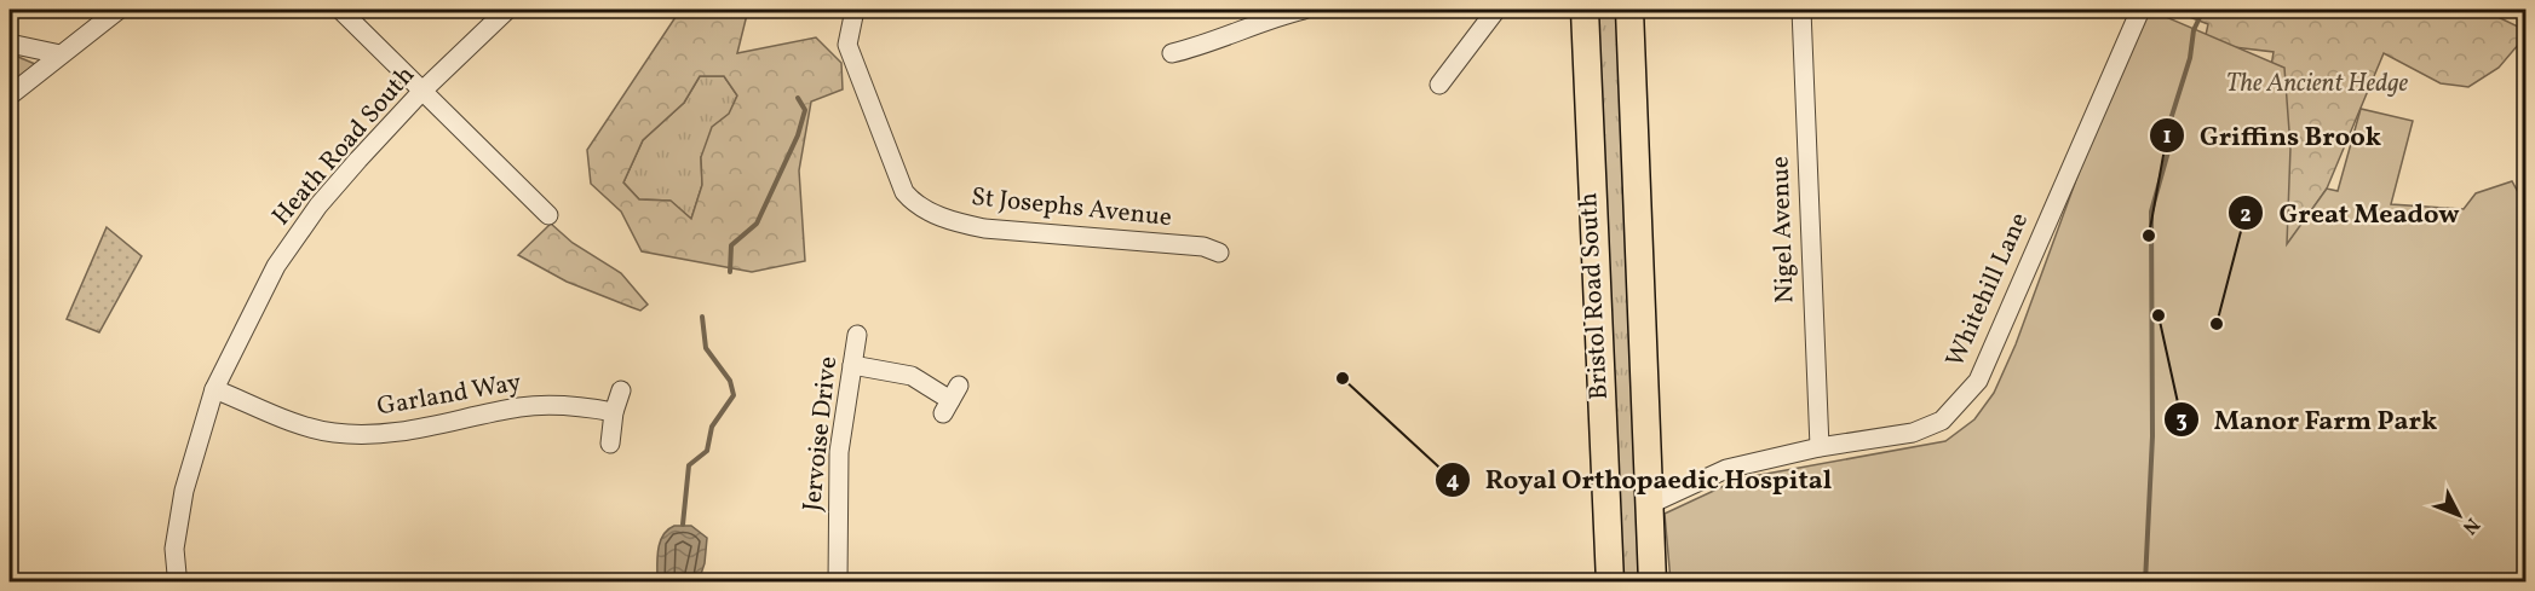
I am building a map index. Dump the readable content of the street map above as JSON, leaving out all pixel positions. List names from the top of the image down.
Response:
{
  "streets": {
    "highway": ["Bristol Road South"],
    "street": [
      "Heath Road South",
      "St Josephs Avenue",
      "Nigel Avenue",
      "Whitehill Lane",
      "Garland Way",
      "Jervoise Drive"
    ]
  },
  "crossings": [
    ["Heath Road South", "Garland Way"],
    ["Nigel Avenue", "Whitehill Lane"],
    ["Whitehill Lane", "Bristol Road South"]
  ],
  "parks": ["The Ancient Hedge"],
  "places": [
    "Griffins Brook",
    "Manor Farm Park",
    "Great Meadow",
    "Royal Orthopaedic Hospital"
  ],
  "north": "bottom right"
}
